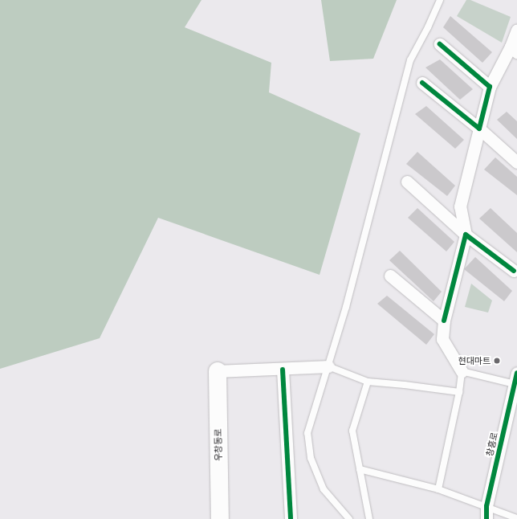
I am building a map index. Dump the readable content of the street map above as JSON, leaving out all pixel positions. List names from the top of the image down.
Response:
{
  "streets": {
    "main road": ["우창동로"],
    "street": ["창흥로"]
  },
  "places": ["현대마트"]
}
